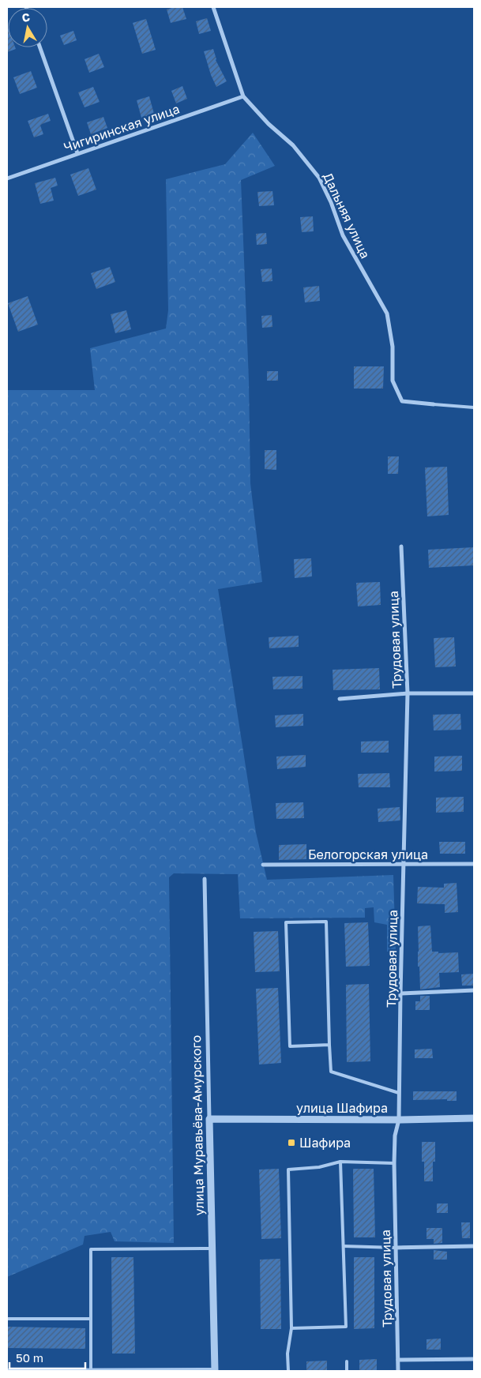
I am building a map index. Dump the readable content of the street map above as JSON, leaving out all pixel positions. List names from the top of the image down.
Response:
{
  "streets": {
    "street": [
      "Чигиринская улица",
      "Дальняя улица",
      "Трудовая улица",
      "Белогорская улица",
      "улица Шафира",
      "улица Муравьёва-Амурского"
    ]
  },
  "crossings": [
    ["Чигиринская улица", "Дальняя улица"],
    ["Трудовая улица", "Белогорская улица"],
    ["Трудовая улица", "улица Шафира"],
    ["улица Шафира", "улица Муравьёва-Амурского"]
  ],
  "places": {
    "transit": ["Шафира"]
  },
  "scale_bar": "50 m",
  "north": "top"
}
